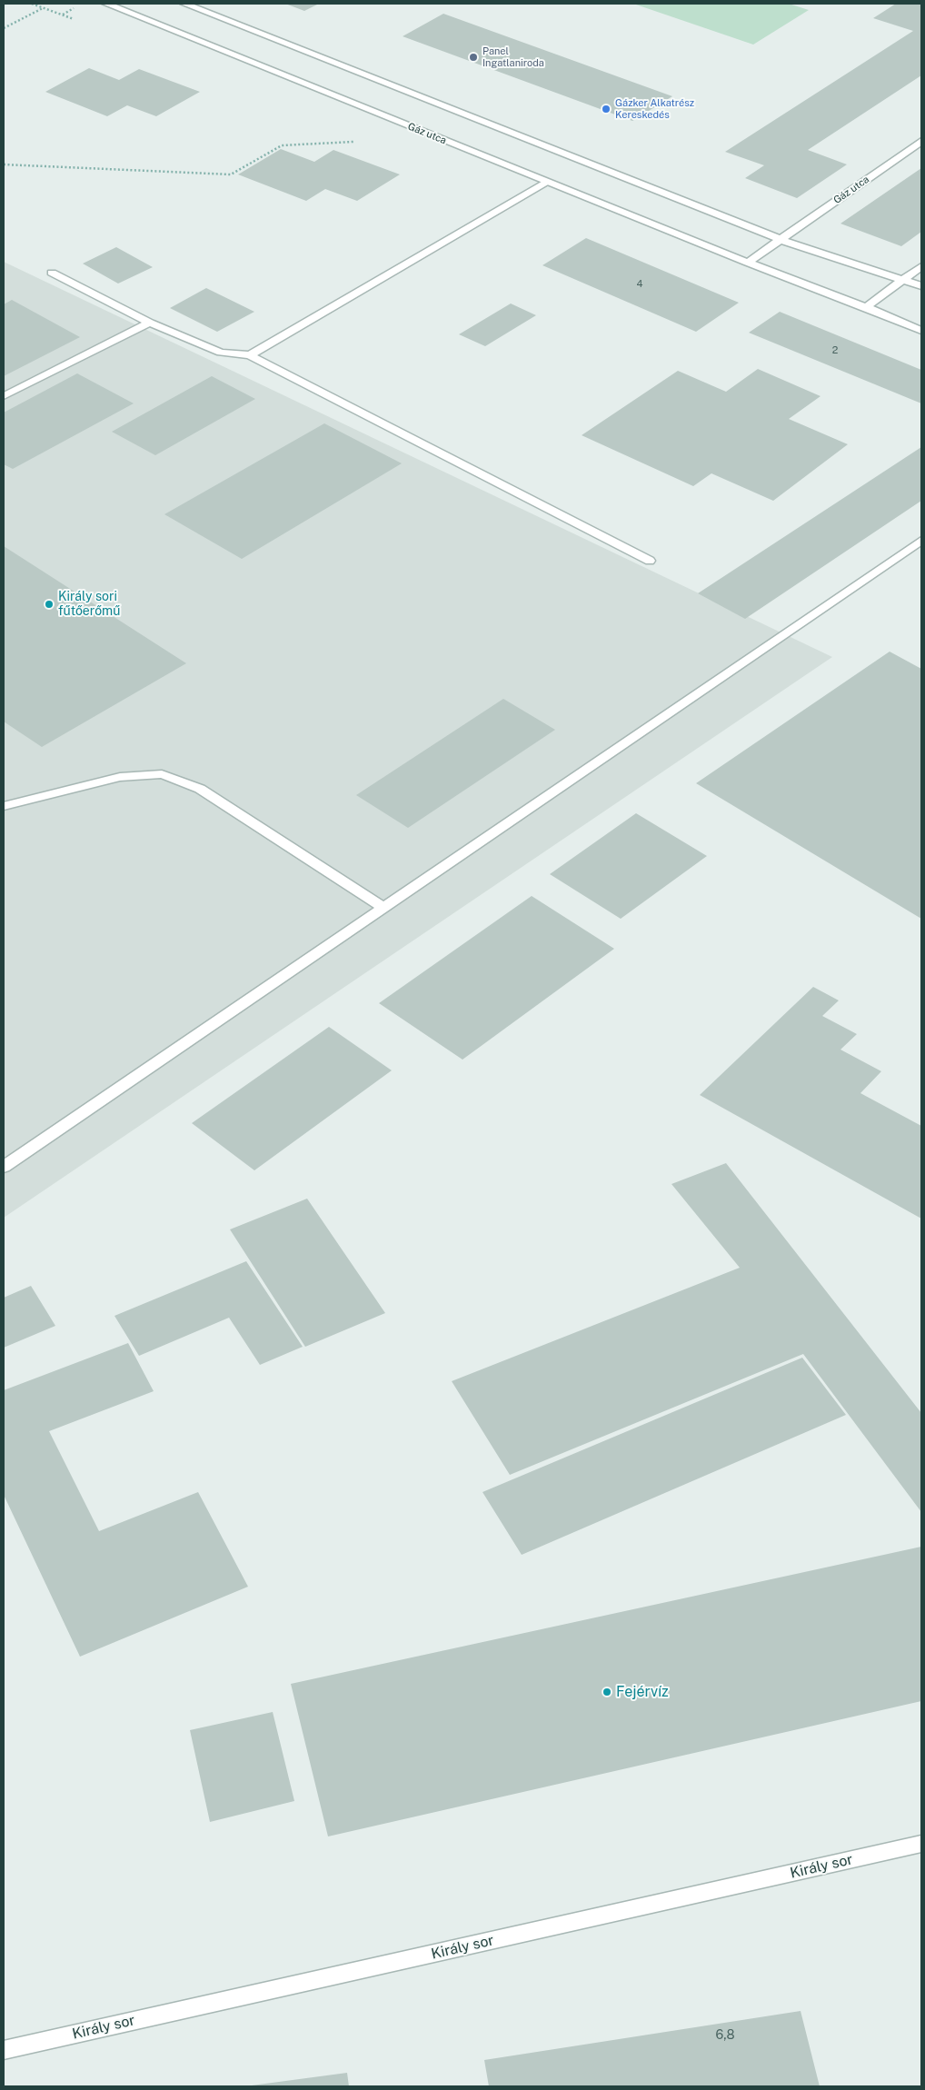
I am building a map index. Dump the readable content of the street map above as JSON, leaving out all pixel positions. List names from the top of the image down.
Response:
{
  "streets": {
    "street": ["Gáz utca", "Király sor"]
  },
  "places": [
    "Panel Ingatlaniroda",
    "Gázker Alkatrész Kereskedés",
    "Király sori fűtőerőmű",
    "Fejérvíz"
  ],
  "house_numbers": ["4", "2", "6,8"]
}
